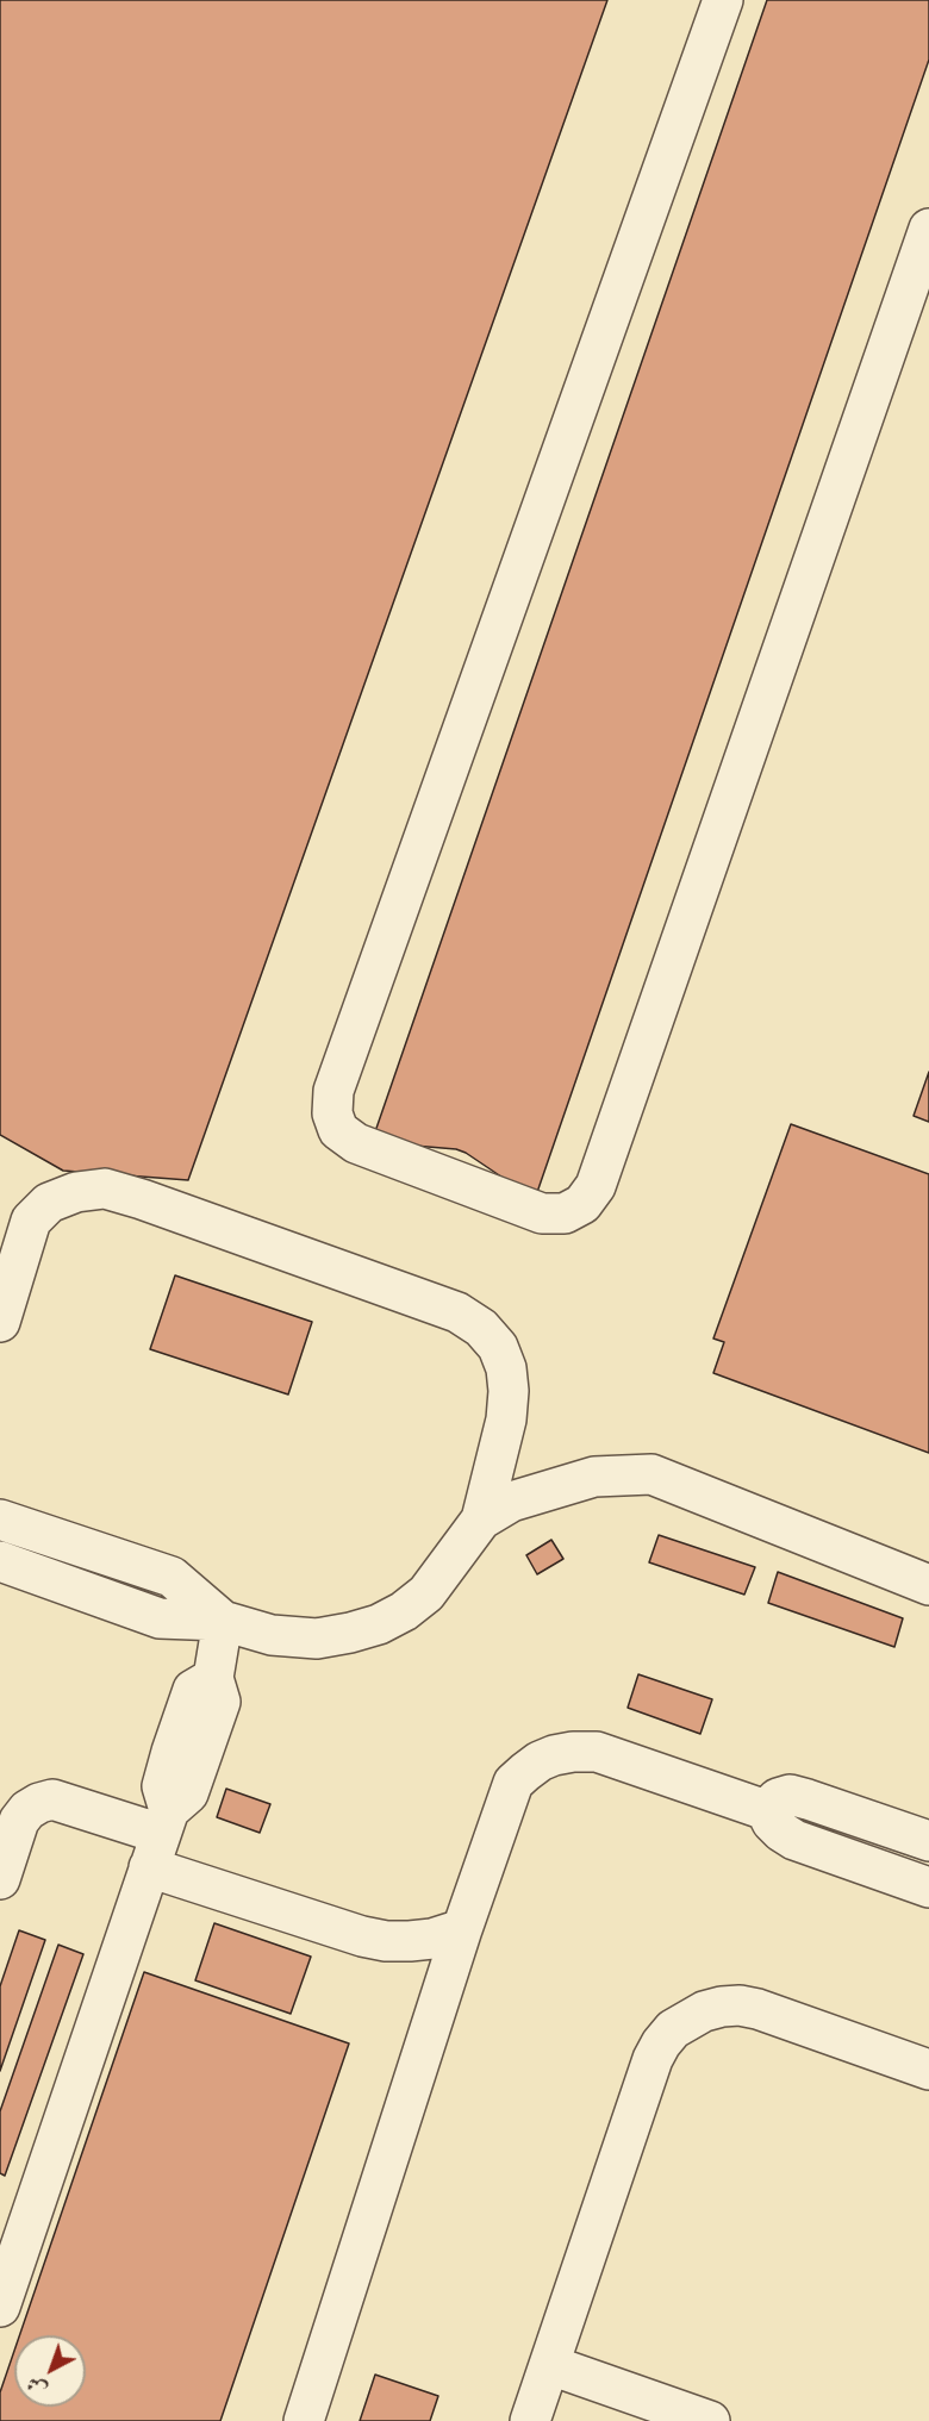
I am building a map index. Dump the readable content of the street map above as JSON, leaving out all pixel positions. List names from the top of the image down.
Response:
{
  "north": "bottom left"
}
